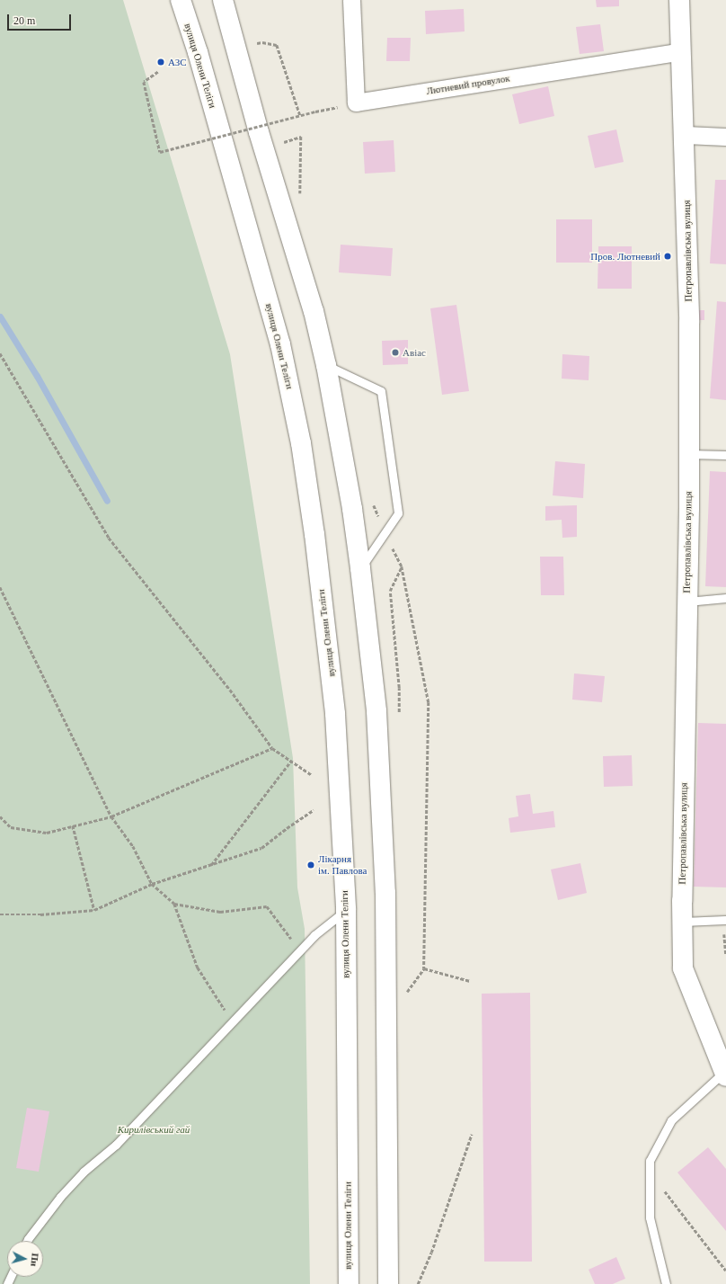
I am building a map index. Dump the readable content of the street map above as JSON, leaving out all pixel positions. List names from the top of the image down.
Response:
{
  "streets": {
    "main road": ["вулиця Олени Теліги", "Петропавлівська вулиця"],
    "street": ["Лютневий провулок"]
  },
  "crossings": [
    ["Лютневий провулок", "Петропавлівська вулиця"]
  ],
  "parks": ["Кирилівський гай"],
  "places": [
    "АЗС",
    "Пров. Лютневий",
    "Авіас",
    "Лікарня ім. Павлова"
  ],
  "scale_bar": "20 m",
  "north": "right"
}
